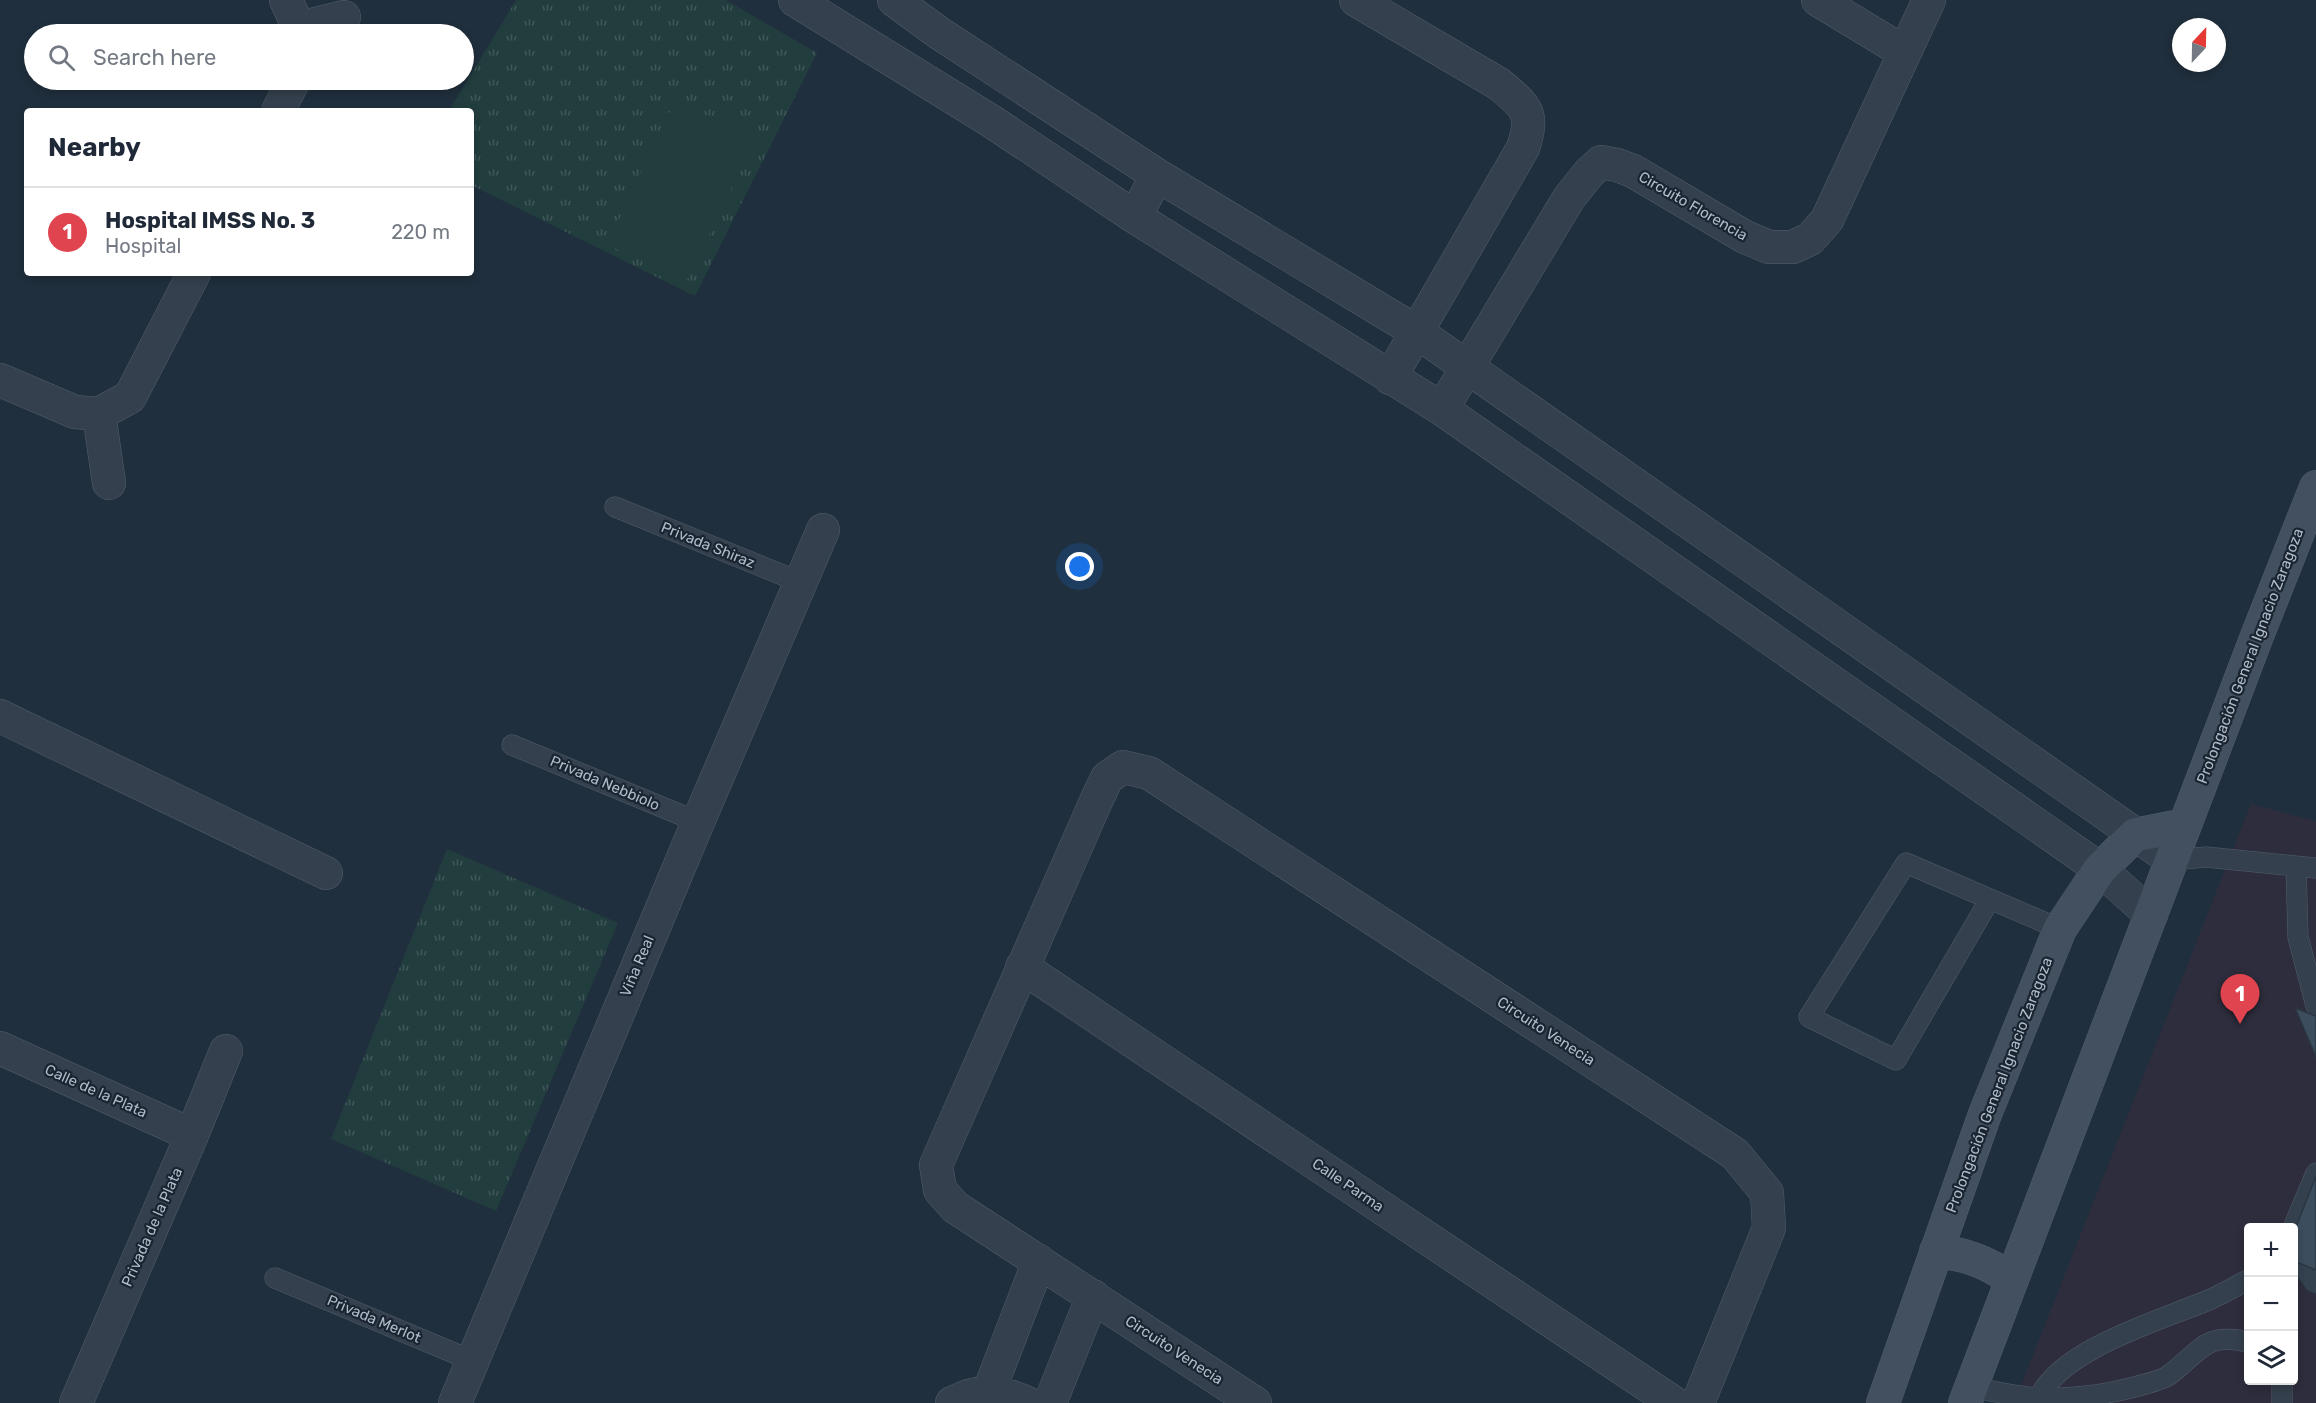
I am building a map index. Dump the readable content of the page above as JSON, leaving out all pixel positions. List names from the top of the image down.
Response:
{
  "streets": {
    "street": [
      "Circuito Florencia",
      "Prolongación General Ignacio Zaragoza",
      "Viña Real",
      "Circuito Venecia",
      "Calle de la Plata",
      "Calle Parma",
      "Privada de la Plata"
    ],
    "lane": ["Privada Shiraz", "Privada Nebbiolo", "Privada Merlot"]
  },
  "crossings": [
    ["Privada Shiraz", "Viña Real"],
    ["Privada Nebbiolo", "Viña Real"],
    ["Viña Real", "Privada Merlot"],
    ["Circuito Venecia", "Calle Parma"],
    ["Calle de la Plata", "Privada de la Plata"]
  ],
  "north": "top",
  "page": {
    "search": "Search here",
    "heading": "Nearby",
    "list": [
      {
        "mark": "1",
        "name": "Hospital IMSS No. 3",
        "note": "Hospital",
        "value": "220 m"
      }
    ],
    "pins": "1",
    "map_buttons": ["+", "−"]
  }
}
